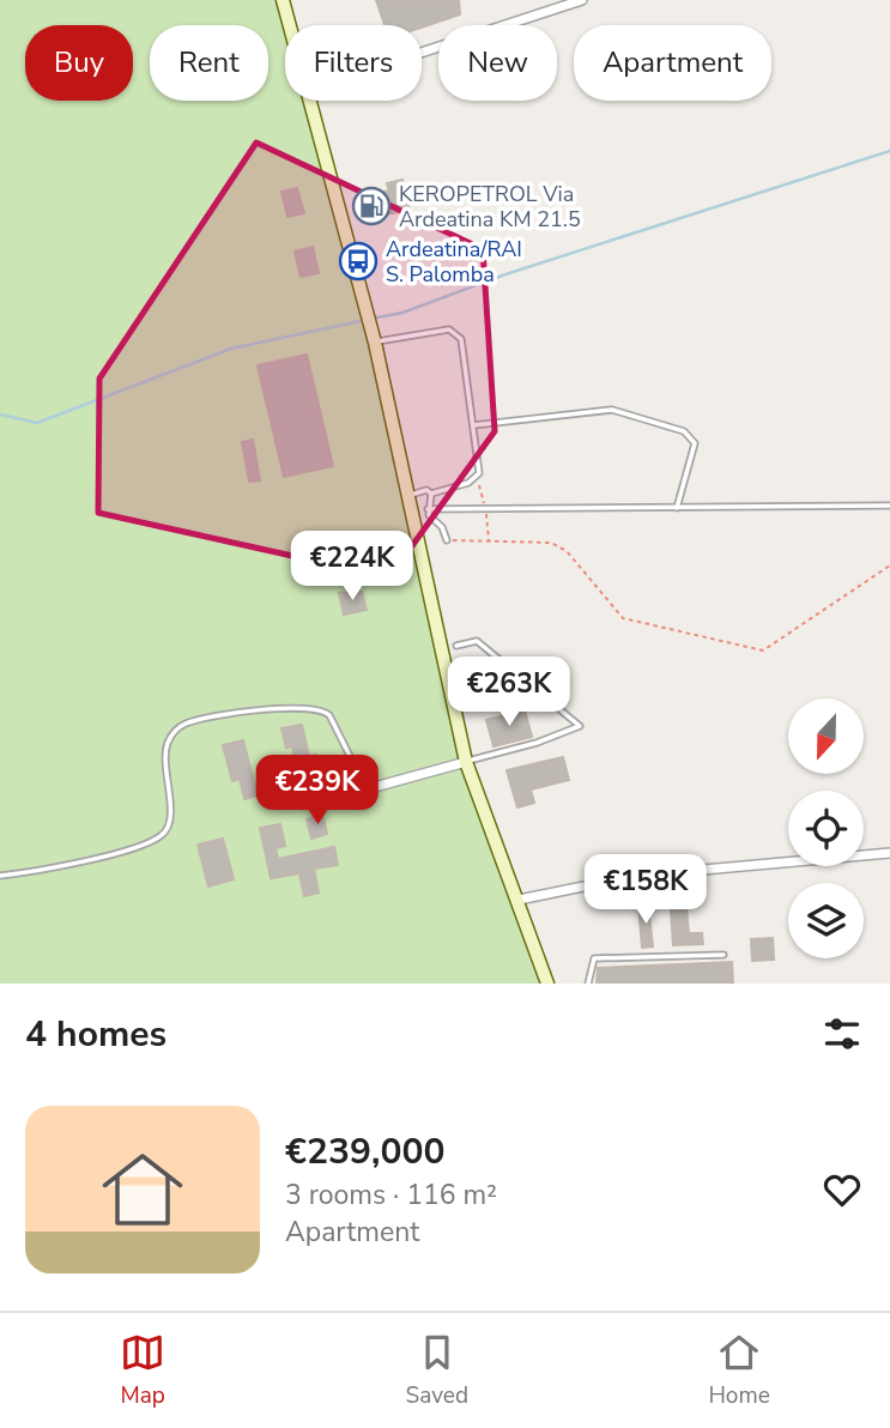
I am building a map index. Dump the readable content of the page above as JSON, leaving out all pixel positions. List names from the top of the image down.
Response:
{
  "places": {
    "fuel station": ["KEROPETROL Via Ardeatina KM 21.5"],
    "bus stop": ["Ardeatina/RAI S. Palomba"]
  },
  "north": "bottom",
  "page": {
    "chip": [
      "Buy",
      "Rent",
      "Filters",
      "New",
      "Apartment"
    ],
    "price": [
      "€224K",
      "€263K",
      "€239K",
      "€158K"
    ],
    "heading": "4 homes",
    "list": [
      {
        "name": "€239,000",
        "note": "3 rooms · 116 m² · Apartment"
      }
    ],
    "tabs": ["Map", "Saved", "Home"]
  }
}
